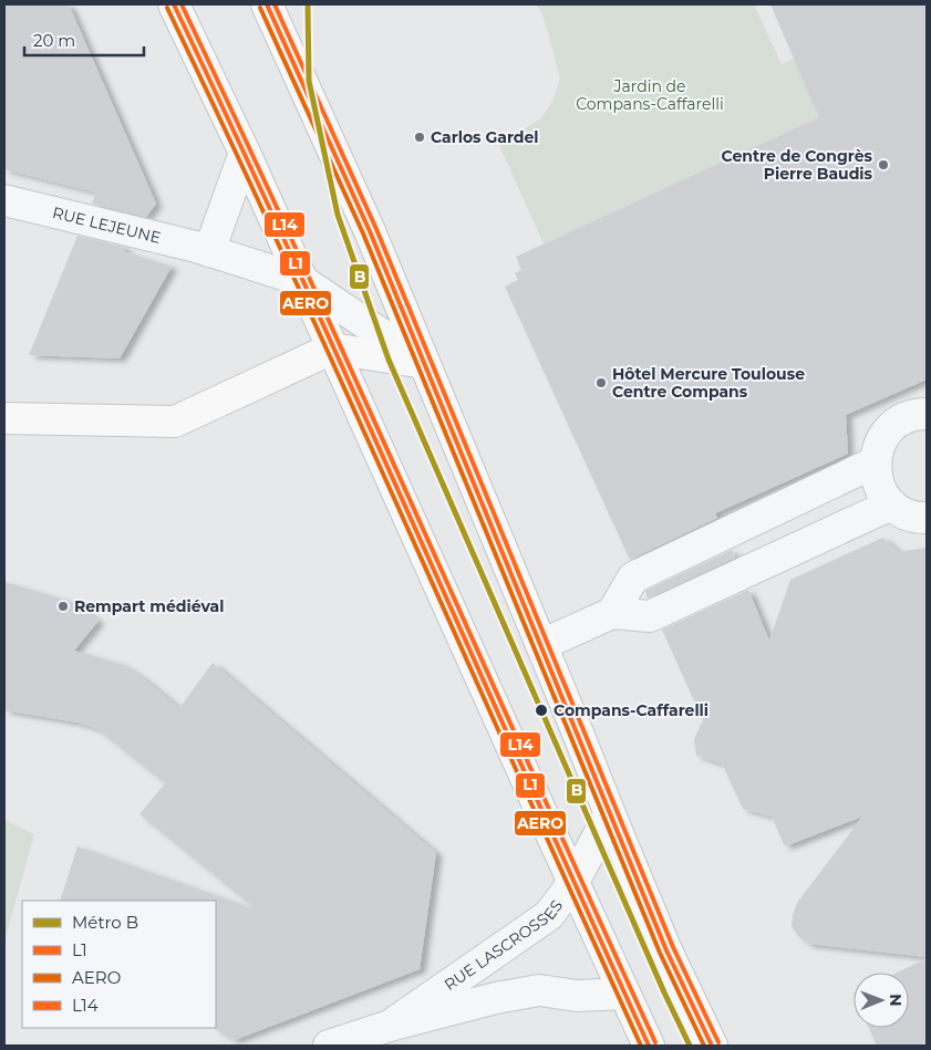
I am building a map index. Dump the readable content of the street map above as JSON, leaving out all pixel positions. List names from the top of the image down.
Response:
{
  "streets": {
    "street": ["RUE LEJEUNE", "RUE LASCROSSES"]
  },
  "parks": ["Jardin de Compans-Caffarelli"],
  "places": [
    "Carlos Gardel",
    "Centre de Congrès Pierre Baudis",
    "Hôtel Mercure Toulouse Centre Compans",
    "Rempart médiéval",
    "Compans-Caffarelli"
  ],
  "lines": [
    "metro line B",
    "transit line L1",
    "transit line L14",
    "transit line AERO"
  ],
  "legend": [
    "Métro B",
    "L1",
    "AERO",
    "L14"
  ],
  "scale_bar": "20 m",
  "north": "right"
}
